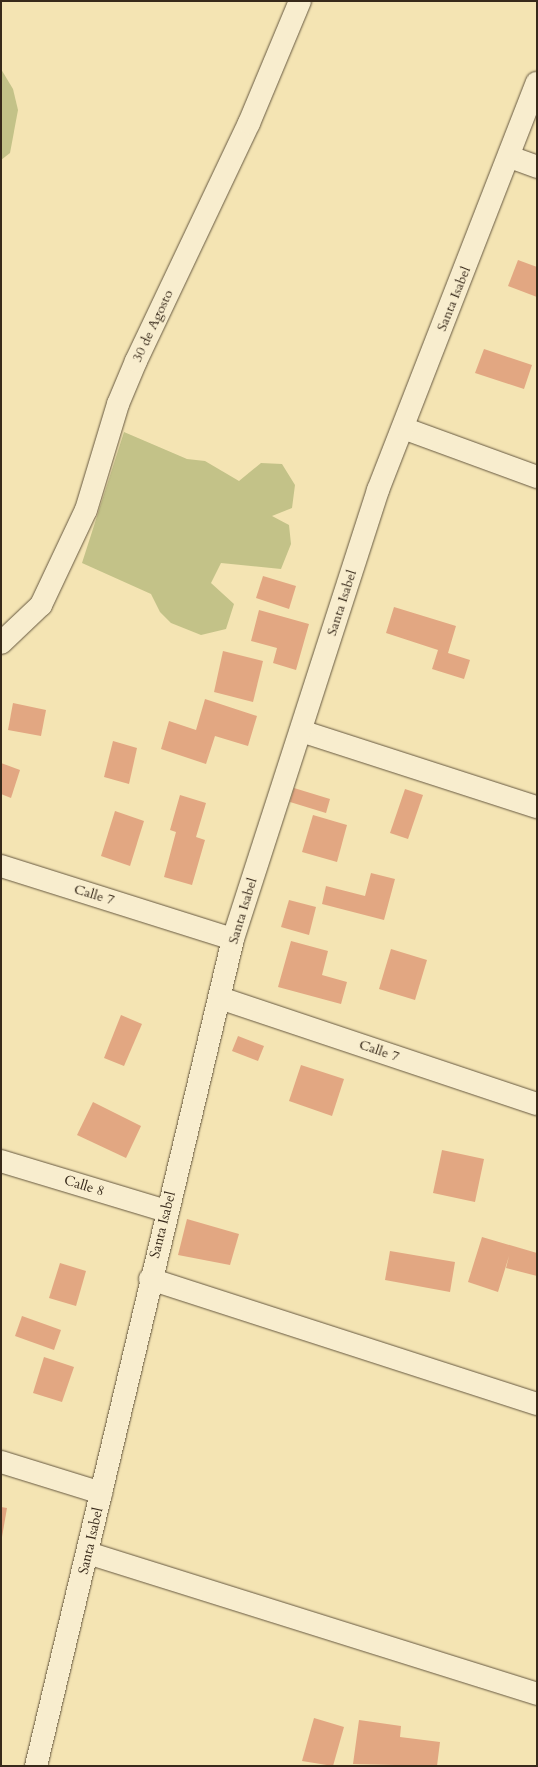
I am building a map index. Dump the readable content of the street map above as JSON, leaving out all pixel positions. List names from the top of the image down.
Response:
{
  "streets": {
    "street": [
      "Santa Isabel",
      "30 de Agosto",
      "Calle 7",
      "Calle 8"
    ]
  },
  "crossings": [
    ["Santa Isabel", "Calle 7"],
    ["Santa Isabel", "Calle 8"]
  ]
}
